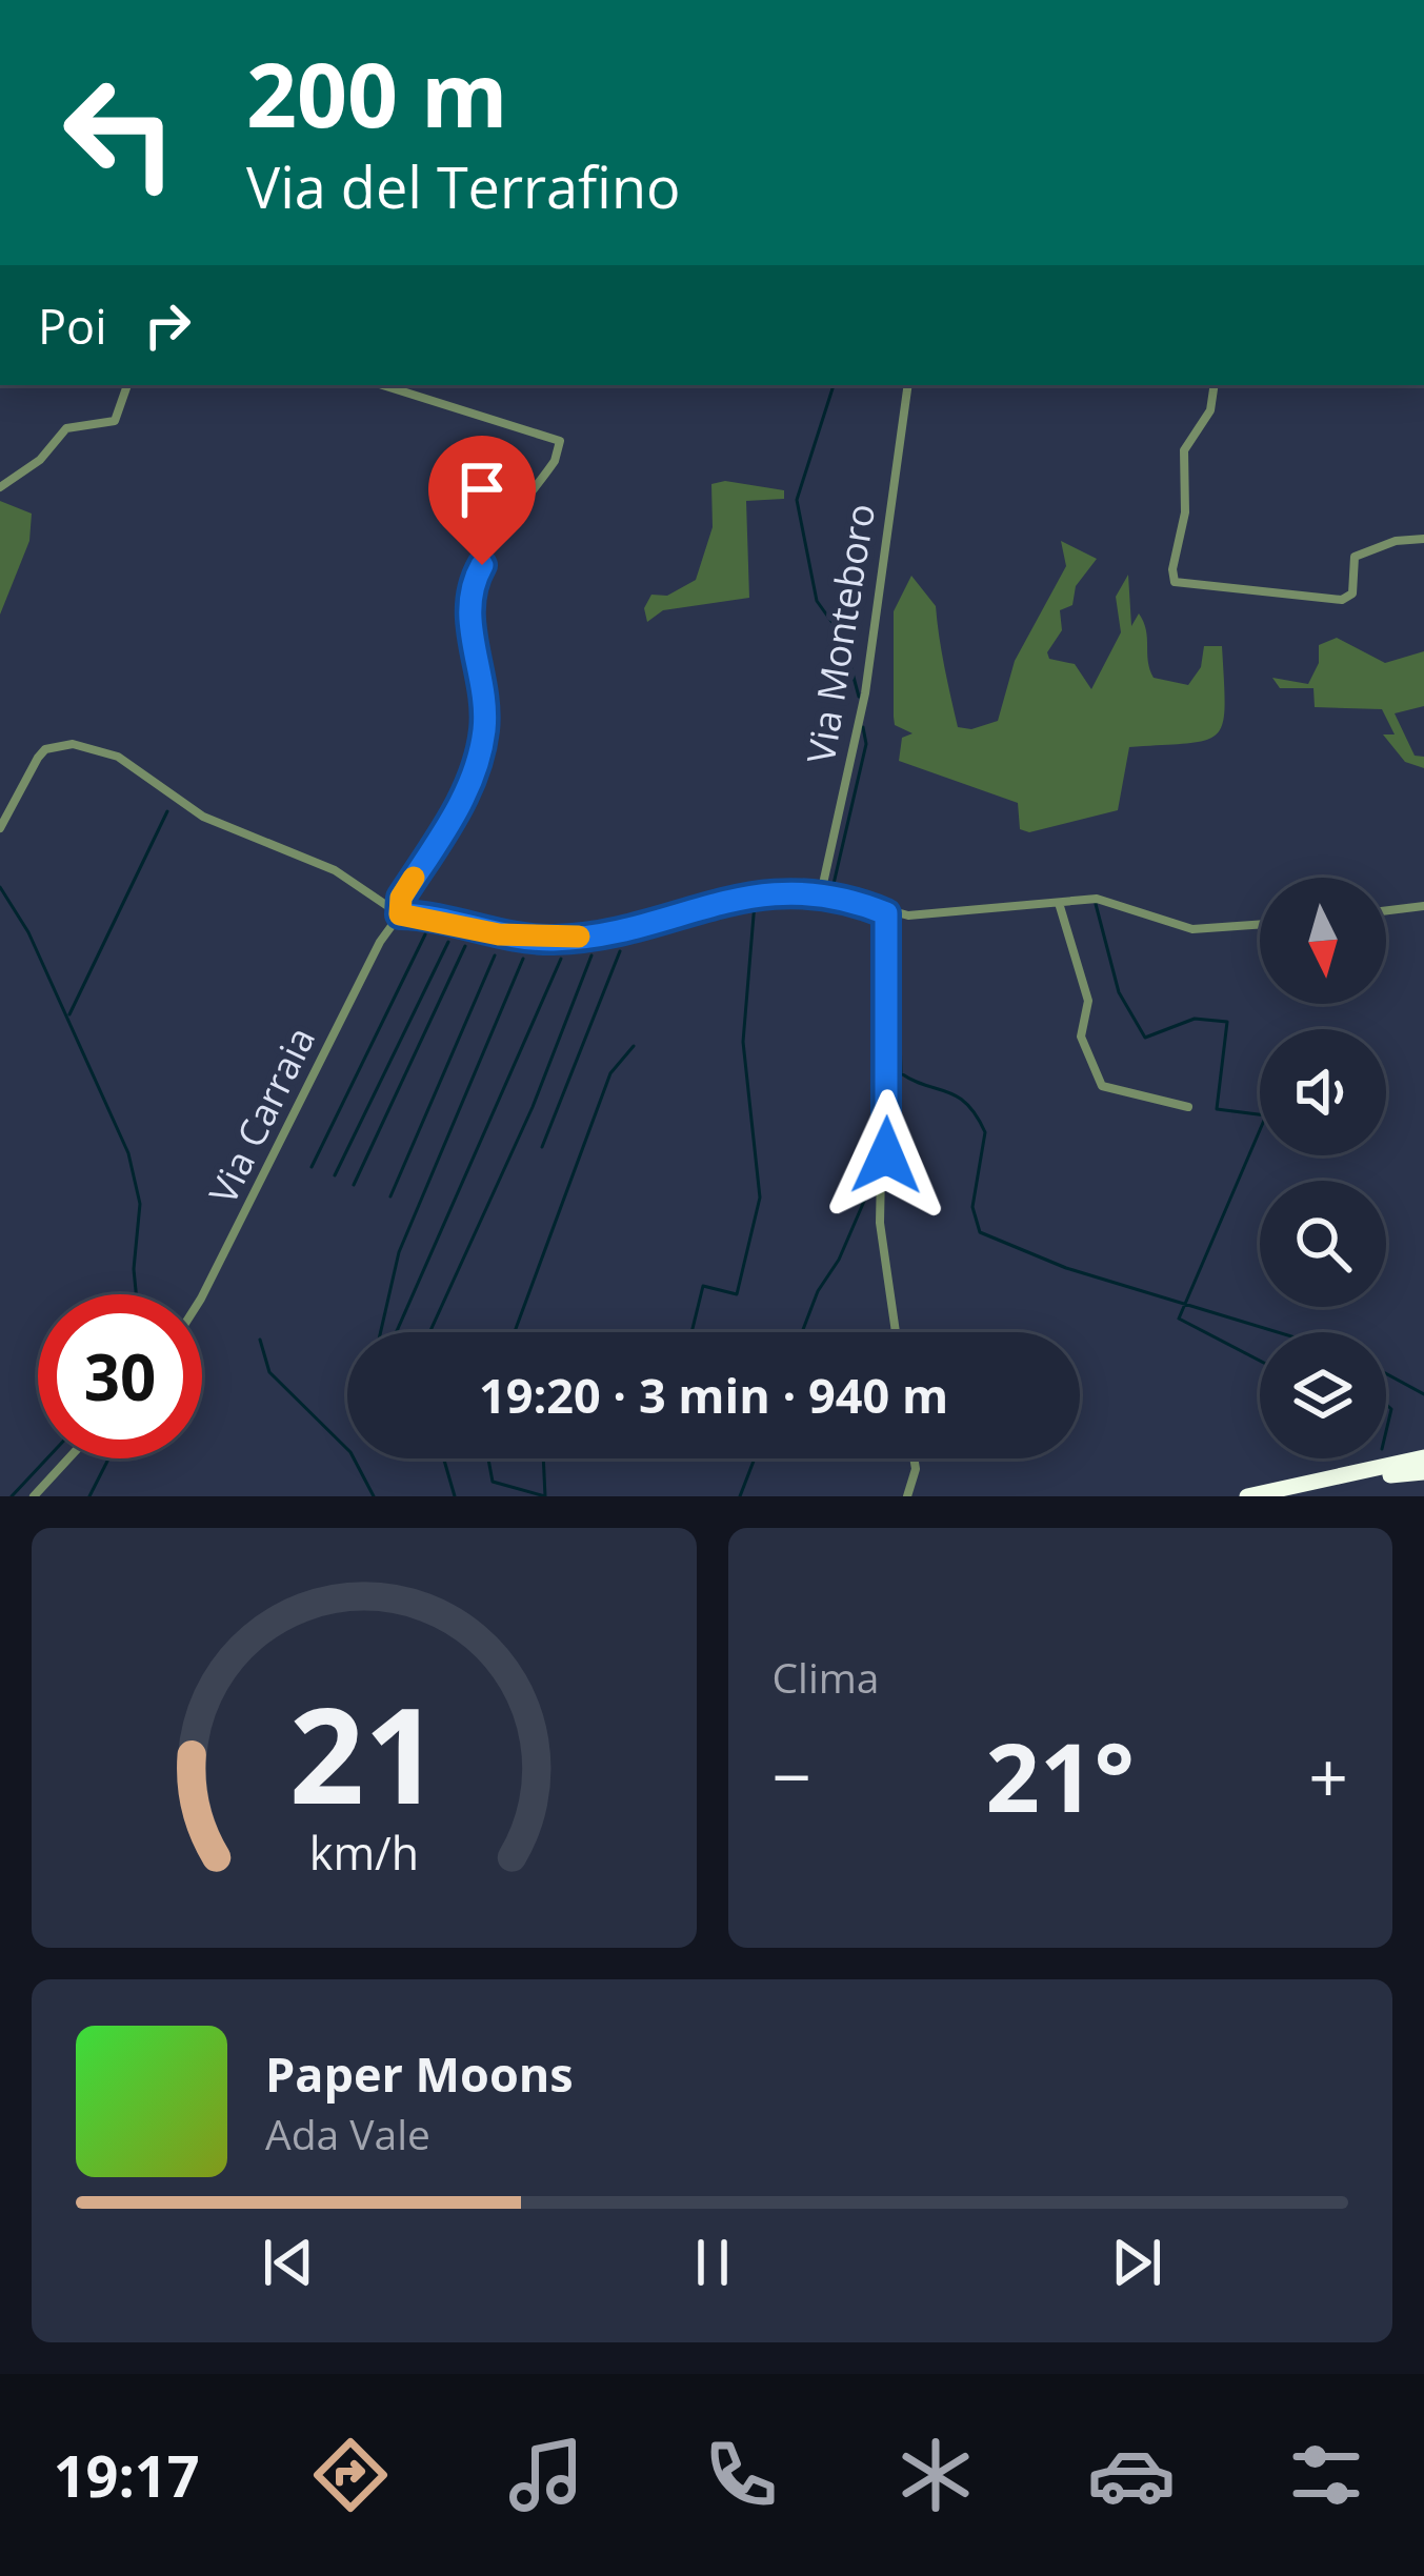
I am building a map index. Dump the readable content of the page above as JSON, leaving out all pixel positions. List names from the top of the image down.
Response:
{
  "streets": {
    "street": ["Via Monteboro", "Via Carraia"]
  },
  "north": "bottom",
  "page": {
    "turn": ["200 m", "Via del Terrafino"],
    "then": "Poi",
    "limit": "30",
    "trip": "19:20 · 3 min · 940 m",
    "tile": "Clima",
    "heat": ["−", "21°", "+"],
    "song": ["Paper Moons", "Ada Vale"],
    "tabs": "19:17",
    "gauge": ["21", "km/h"]
  }
}
